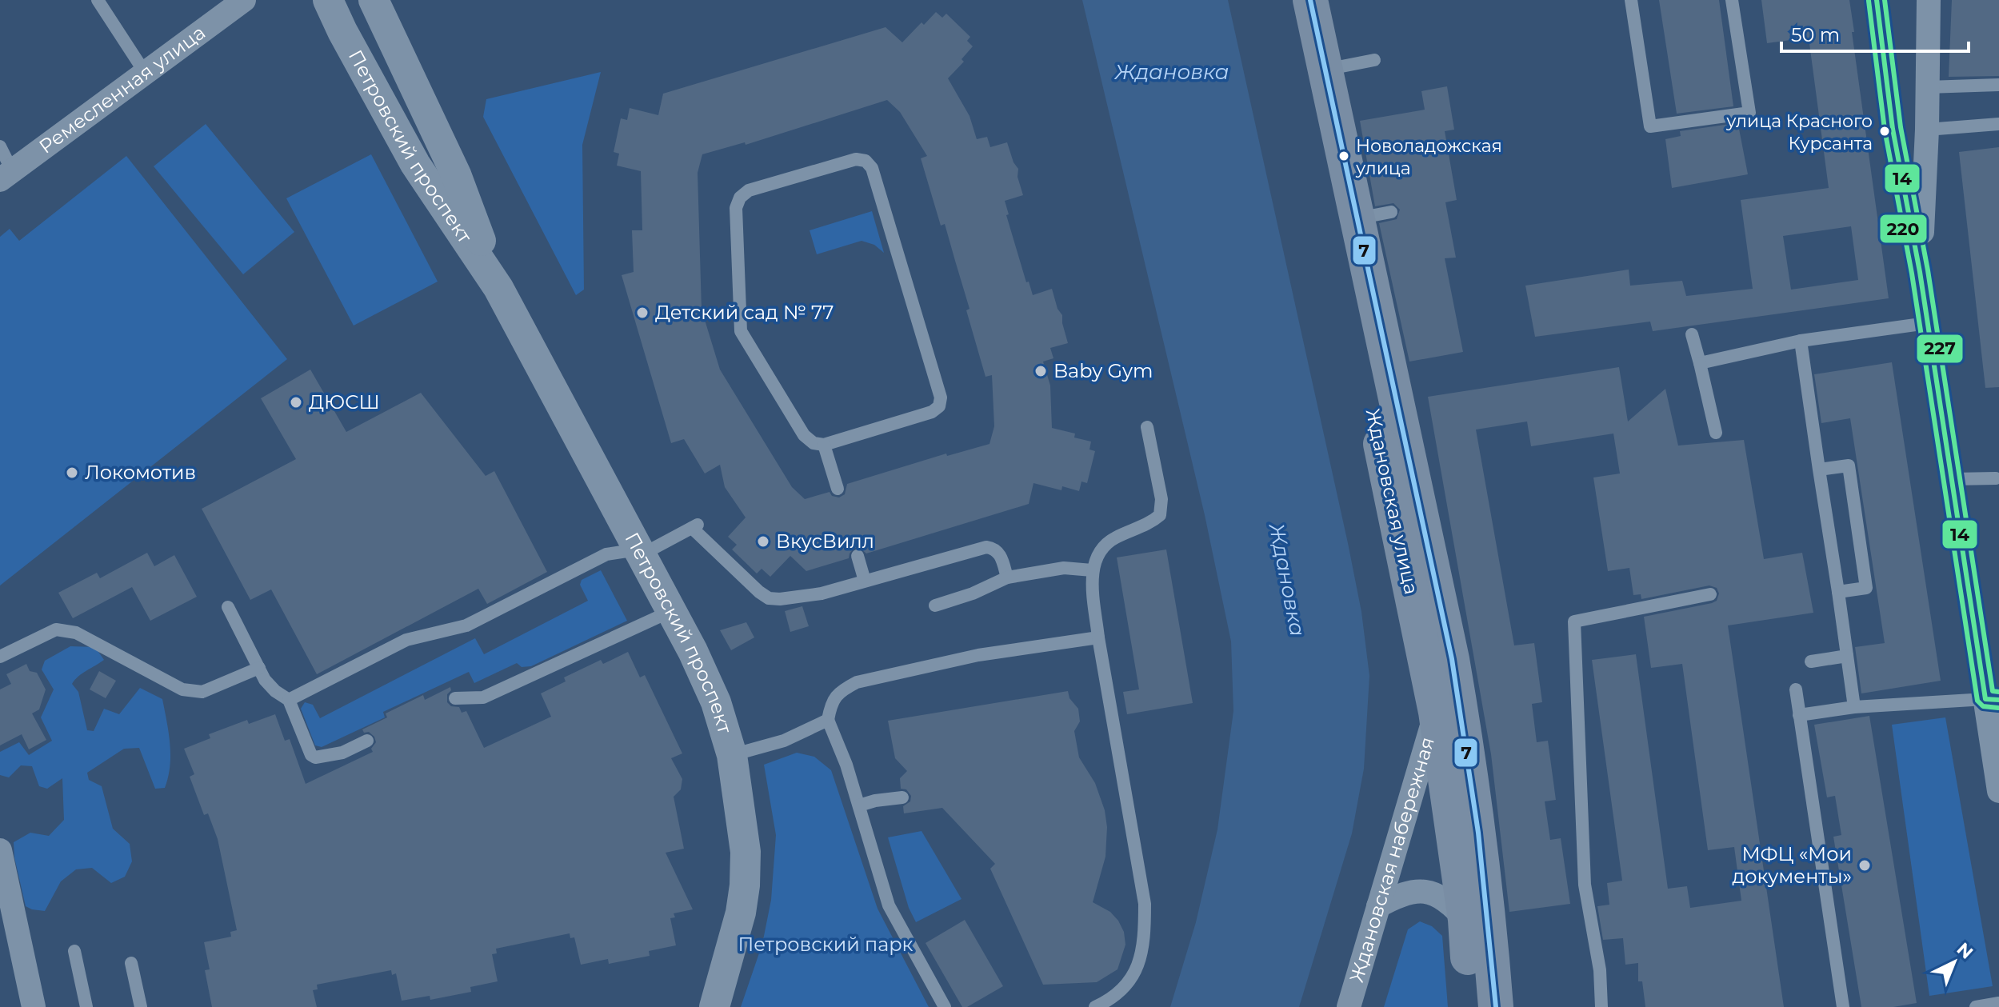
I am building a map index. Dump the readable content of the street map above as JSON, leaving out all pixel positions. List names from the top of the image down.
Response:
{
  "streets": {
    "main road": ["Ждановская улица"],
    "street": ["Ремесленная улица", "Петровский проспект", "Ждановская набережная"]
  },
  "crossings": [
    ["Ждановская улица", "Ждановская набережная"]
  ],
  "water": ["Ждановка"],
  "parks": ["Петровский парк"],
  "places": [
    "улица Красного Курсанта",
    "Новоладожская улица",
    "Детский сад № 77",
    "Baby Gym",
    "ДЮСШ",
    "Локомотив",
    "ВкусВилл",
    "МФЦ «Мои документы»"
  ],
  "lines": [
    "transit line 7",
    "transit line 14",
    "transit line 227",
    "transit line 220"
  ],
  "scale_bar": "50 m",
  "north": "top right"
}
